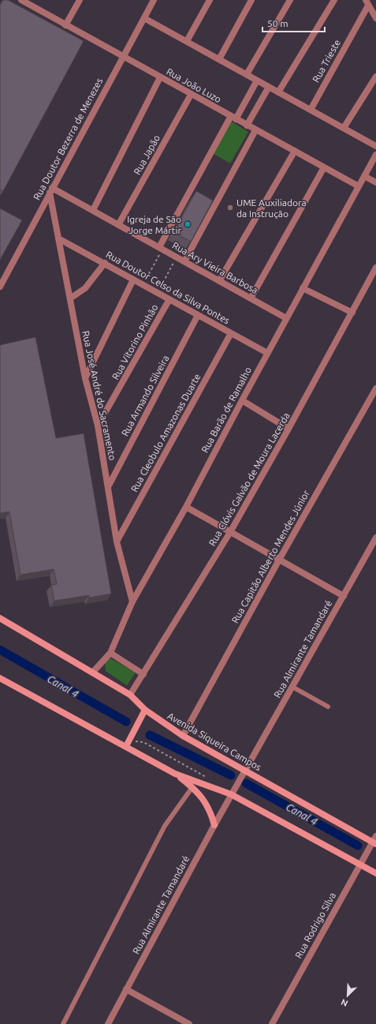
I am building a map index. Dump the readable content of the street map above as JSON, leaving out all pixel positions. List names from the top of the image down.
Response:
{
  "streets": {
    "main road": ["Avenida Siqueira Campos"],
    "street": [
      "Rua Trieste",
      "Rua João Luzo",
      "Rua Doutor Bezerra de Menezes",
      "Rua Japão",
      "Rua Ary Vieira Barbosa",
      "Rua Doutor Celso da Silva Pontes",
      "Rua Vitorino Pinhão",
      "Rua José André do Sacramento",
      "Rua Armando Silveira",
      "Rua Barão de Ramalho",
      "Rua Cleobulo Amazonas Duarte",
      "Rua Clóvis Galvão de Moura Lacerda",
      "Rua Capitão Alberto Mendes Júnior",
      "Rua Almirante Tamandaré",
      "Rua Rodrigo Silva"
    ]
  },
  "crossings": [
    ["Rua João Luzo", "Rua Doutor Bezerra de Menezes"],
    ["Rua João Luzo", "Rua Japão"],
    ["Rua João Luzo", "Rua Barão de Ramalho"],
    ["Rua Doutor Bezerra de Menezes", "Rua Ary Vieira Barbosa"],
    ["Rua Doutor Bezerra de Menezes", "Rua José André do Sacramento"],
    ["Rua Japão", "Rua Ary Vieira Barbosa"],
    ["Rua Ary Vieira Barbosa", "Rua José André do Sacramento"],
    ["Rua Ary Vieira Barbosa", "Rua Barão de Ramalho"],
    ["Rua Doutor Celso da Silva Pontes", "Rua Vitorino Pinhão"],
    ["Rua Doutor Celso da Silva Pontes", "Rua José André do Sacramento"],
    ["Rua Doutor Celso da Silva Pontes", "Rua Armando Silveira"],
    ["Rua Doutor Celso da Silva Pontes", "Rua Barão de Ramalho"],
    ["Rua Doutor Celso da Silva Pontes", "Rua Cleobulo Amazonas Duarte"],
    ["Rua Vitorino Pinhão", "Rua José André do Sacramento"],
    ["Rua José André do Sacramento", "Rua Armando Silveira"],
    ["Rua José André do Sacramento", "Rua Barão de Ramalho"],
    ["Rua José André do Sacramento", "Rua Cleobulo Amazonas Duarte"],
    ["Rua Barão de Ramalho", "Avenida Siqueira Campos"],
    ["Rua Clóvis Galvão de Moura Lacerda", "Avenida Siqueira Campos"],
    ["Rua Capitão Alberto Mendes Júnior", "Avenida Siqueira Campos"],
    ["Rua Almirante Tamandaré", "Avenida Siqueira Campos"],
    ["Avenida Siqueira Campos", "Rua Rodrigo Silva"]
  ],
  "water": ["Canal 4"],
  "places": ["UME Auxiliadora da Instrução", "Igreja de São Jorge Mártir"],
  "scale_bar": "50 m",
  "north": "bottom left"
}
